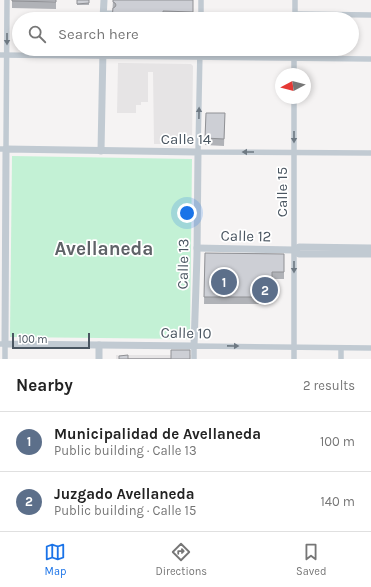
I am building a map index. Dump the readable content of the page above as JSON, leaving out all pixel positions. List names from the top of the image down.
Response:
{
  "streets": {
    "street": [
      "Calle 14",
      "Calle 15",
      "Calle 12",
      "Calle 13",
      "Calle 10"
    ]
  },
  "crossings": [
    ["Calle 14", "Calle 15"],
    ["Calle 14", "Calle 13"],
    ["Calle 15", "Calle 12"],
    ["Calle 15", "Calle 10"],
    ["Calle 12", "Calle 13"],
    ["Calle 13", "Calle 10"]
  ],
  "one_way": ["Calle 15"],
  "districts": ["Avellaneda"],
  "scale_bar": "100 m",
  "north": "left",
  "page": {
    "search": "Search here",
    "pins": ["1", "2"],
    "scale": "100 m",
    "heading": ["Nearby", "2 results"],
    "list": [
      {
        "mark": "1",
        "name": "Municipalidad de Avellaneda",
        "note": "Public building · Calle 13",
        "value": "100 m"
      },
      {
        "mark": "2",
        "name": "Juzgado Avellaneda",
        "note": "Public building · Calle 15",
        "value": "140 m"
      }
    ],
    "nav": ["Map", "Directions", "Saved"]
  }
}
